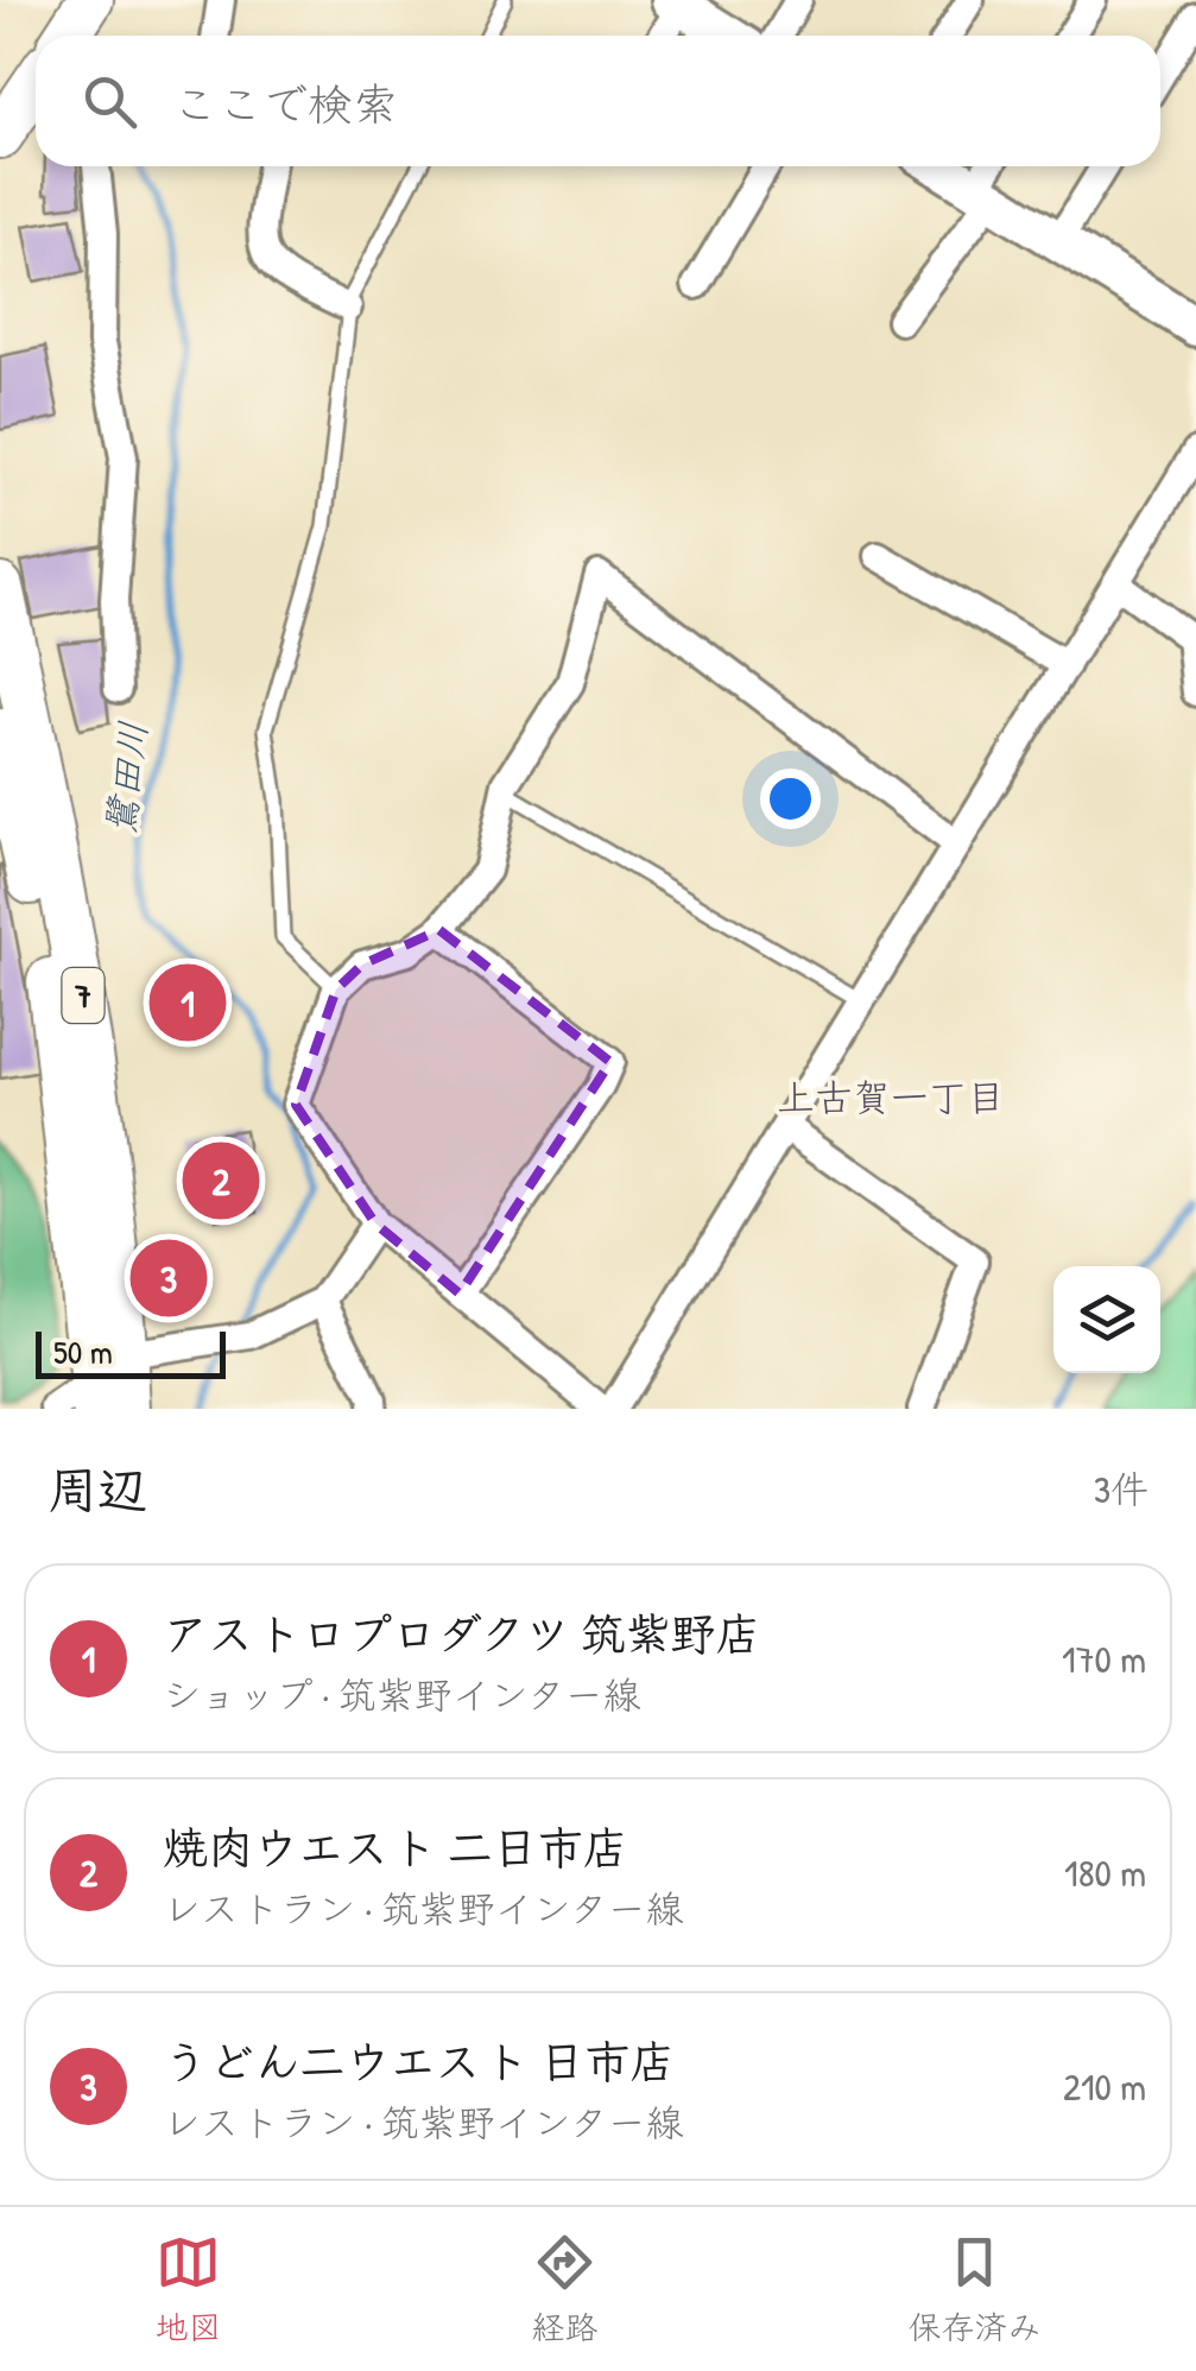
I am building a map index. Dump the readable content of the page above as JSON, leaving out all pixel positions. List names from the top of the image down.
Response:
{
  "streets": {
    "main road": ["7"]
  },
  "districts": ["上古賀一丁目"],
  "water": ["鷺田川"],
  "scale_bar": "50 m",
  "page": {
    "search": "ここで検索",
    "pins": ["1", "2", "3"],
    "scale": "50 m",
    "heading": ["周辺", "3件"],
    "list": [
      {
        "mark": "1",
        "name": "アストロプロダクツ 筑紫野店",
        "note": "ショップ · 筑紫野インター線",
        "value": "170 m"
      },
      {
        "mark": "2",
        "name": "焼肉ウエスト 二日市店",
        "note": "レストラン · 筑紫野インター線",
        "value": "180 m"
      },
      {
        "mark": "3",
        "name": "うどん二ウエスト 日市店",
        "note": "レストラン · 筑紫野インター線",
        "value": "210 m"
      }
    ],
    "nav": ["地図", "経路", "保存済み"]
  }
}
